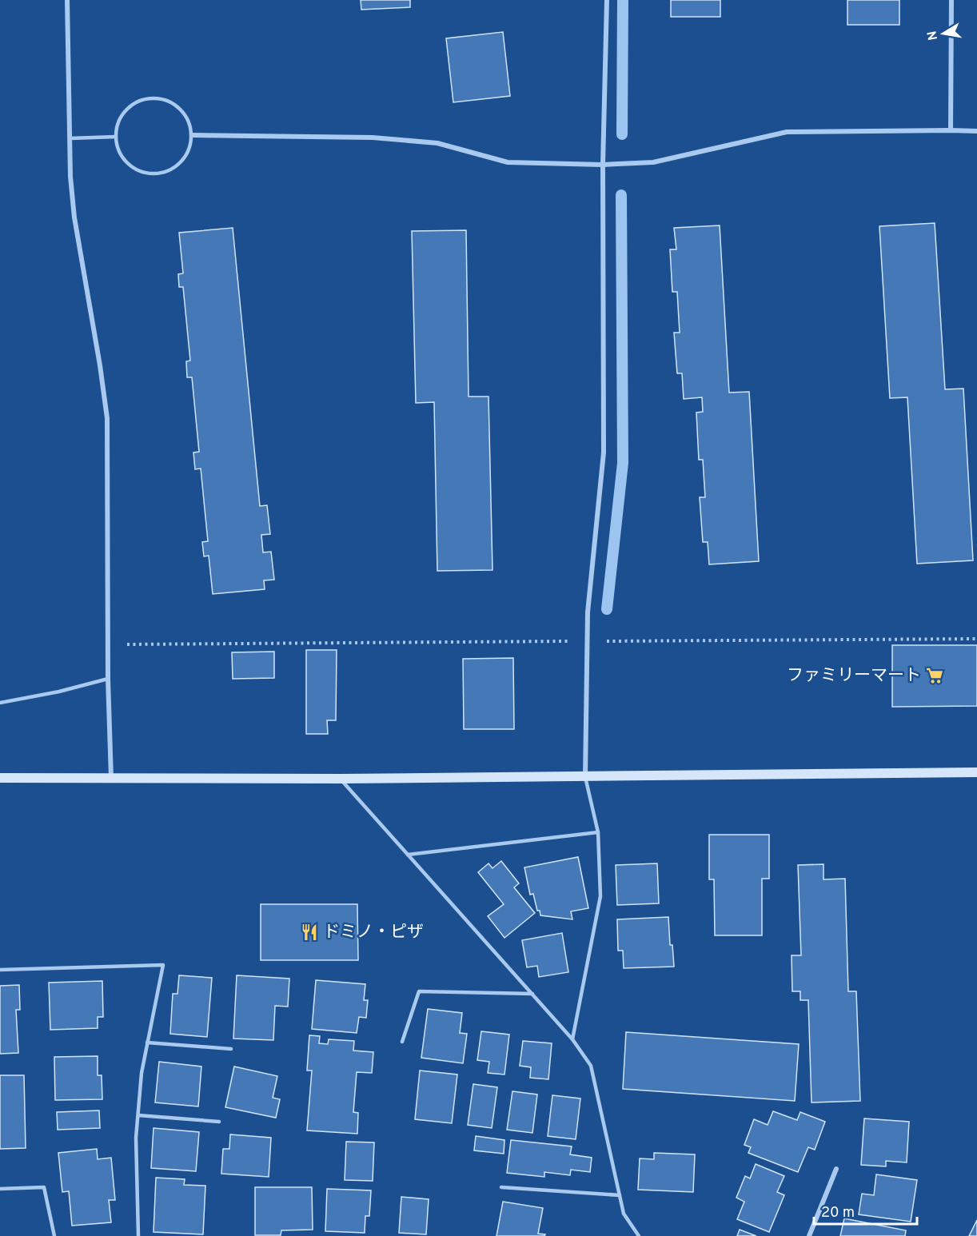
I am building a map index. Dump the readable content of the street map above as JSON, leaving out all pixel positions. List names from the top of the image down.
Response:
{
  "places": {
    "supermarket": ["ファミリーマート"],
    "restaurant": ["ドミノ・ピザ"]
  },
  "scale_bar": "20 m",
  "north": "left"
}
